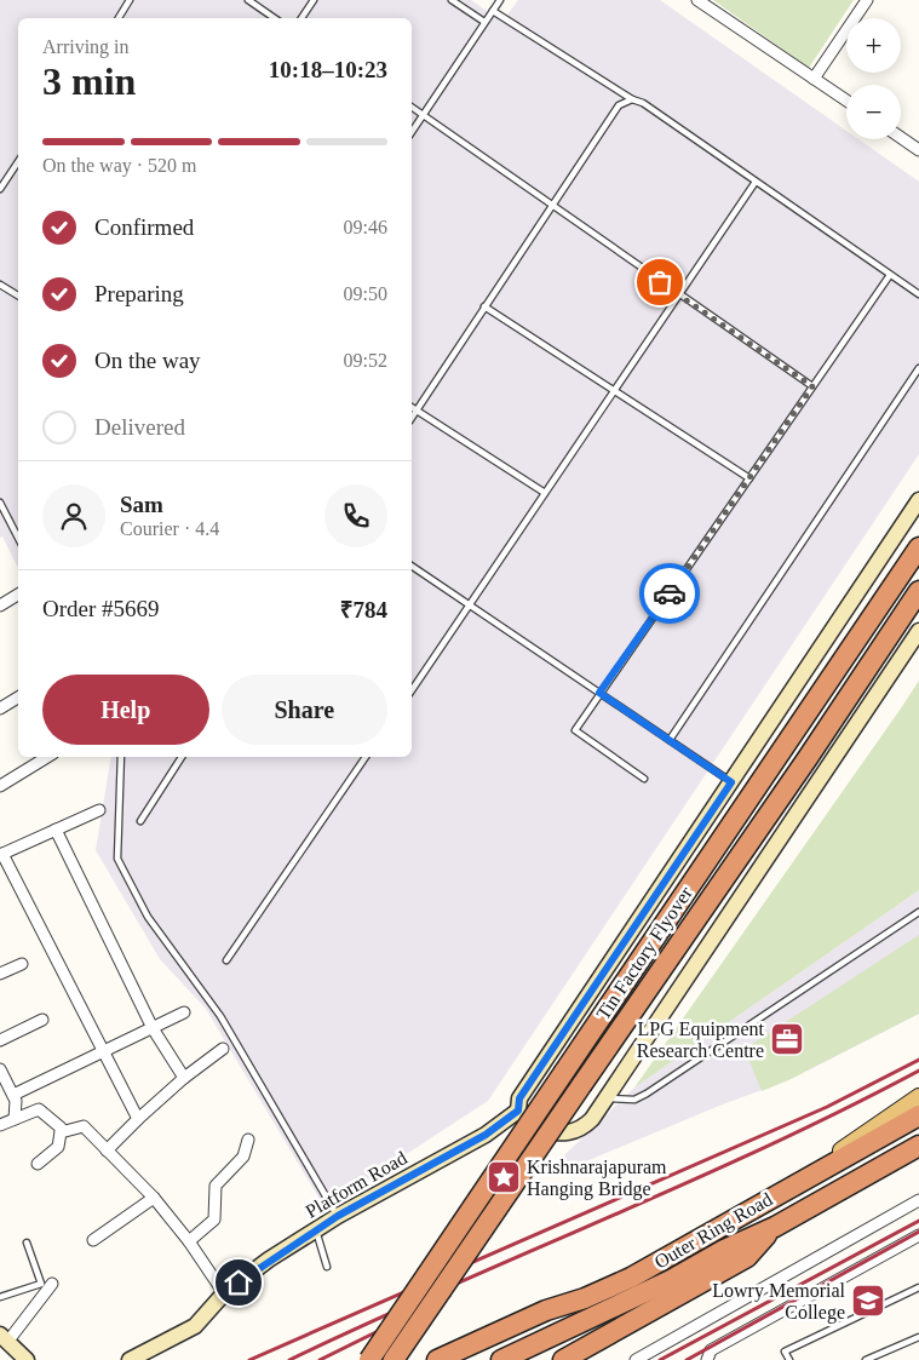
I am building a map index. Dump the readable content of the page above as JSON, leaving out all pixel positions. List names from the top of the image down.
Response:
{
  "streets": {
    "highway": ["Tin Factory Flyover", "Outer Ring Road"],
    "street": ["Platform Road"]
  },
  "places": {
    "office": ["LPG Equipment Research Centre"],
    "place": ["Krishnarajapuram Hanging Bridge"],
    "school or university": ["Lowry Memorial College"]
  },
  "page": {
    "map_buttons": ["+", "−"],
    "heading": ["3 min", "Arriving in", "10:18–10:23"],
    "panel": [
      "Sam",
      "Courier · 4.4",
      "Order #5669",
      "₹784"
    ],
    "bar": "On the way · 520 m",
    "list": [
      ["Confirmed", "09:46"],
      ["Preparing", "09:50"],
      ["On the way", "09:52"],
      "Delivered"
    ],
    "buttons": ["Help", "Share"]
  }
}
